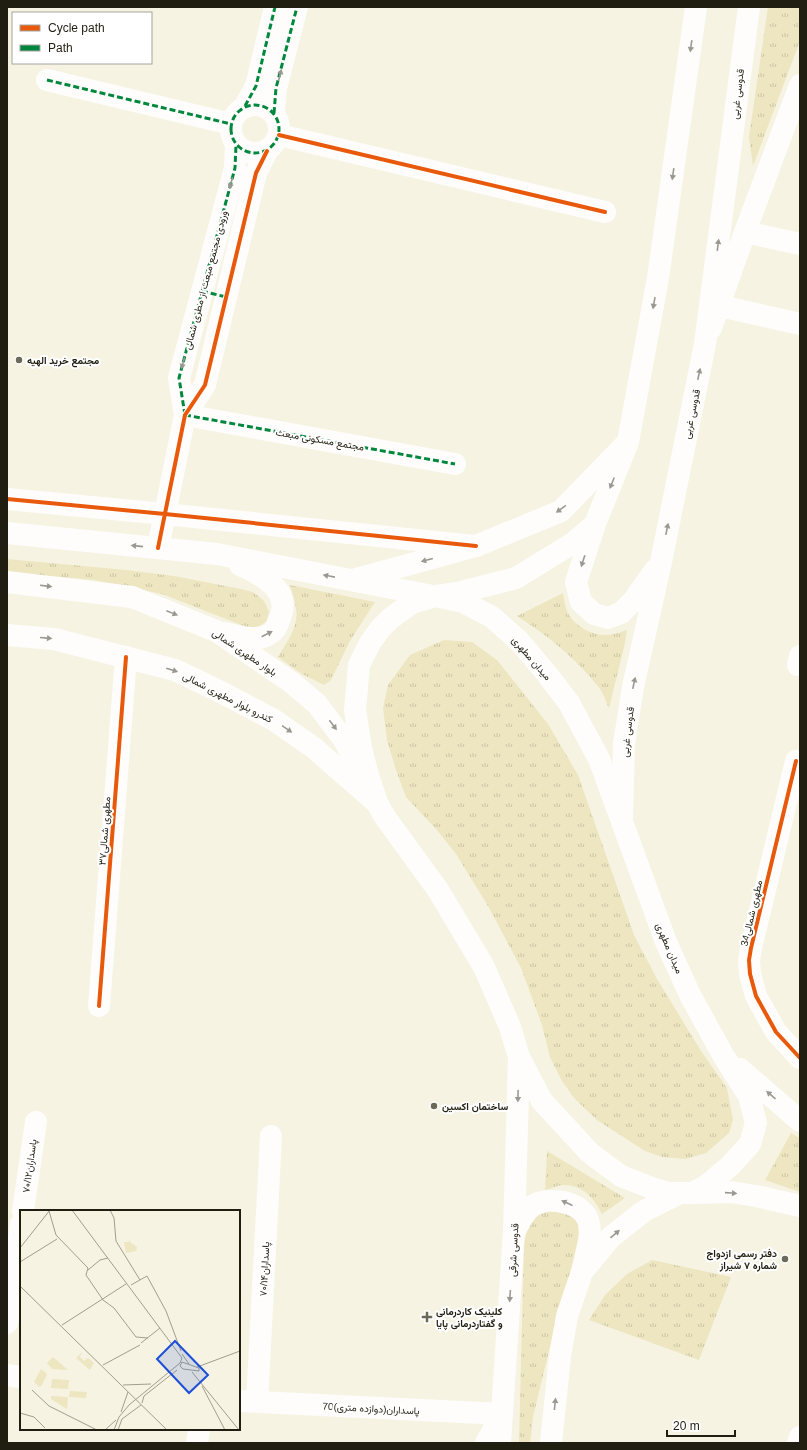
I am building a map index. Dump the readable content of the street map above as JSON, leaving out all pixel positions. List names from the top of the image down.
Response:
{
  "streets": {
    "main road": [
      "قدوسی غربی",
      "ورودی مجتمع مبعث از مطری شمالی",
      "مجتمع مسکونی مبعث",
      "بلوار مطهری شمالی",
      "میدان مطهری",
      "کندرو بلوار مطهری شمالی",
      "مطهرى شمالى۳۷",
      "34مطهرى شمالى",
      "پاسداران۷۰/۱۲",
      "قدوسی شرقی",
      "پاسداران۷۰/۱۴",
      "70پاسداران(دوازده متری)"
    ]
  },
  "crossings": [
    ["قدوسی غربی", "میدان مطهری"],
    ["ورودی مجتمع مبعث از مطری شمالی", "مجتمع مسکونی مبعث"],
    ["بلوار مطهری شمالی", "میدان مطهری"],
    ["بلوار مطهری شمالی", "کندرو بلوار مطهری شمالی"],
    ["میدان مطهری", "کندرو بلوار مطهری شمالی"],
    ["میدان مطهری", "قدوسی شرقی"],
    ["کندرو بلوار مطهری شمالی", "مطهرى شمالى۳۷"],
    ["قدوسی شرقی", "70پاسداران(دوازده متری)"],
    ["پاسداران۷۰/۱۴", "70پاسداران(دوازده متری)"]
  ],
  "places": {
    "other": ["مجتمع خرید الهیه", "ساختمان اکسین", "دفتر رسمی ازدواج شماره ۷ شیراز"],
    "health": ["کلینیک کاردرمانی و گفتاردرمانی پایا"]
  },
  "legend": ["Cycle path", "Path"],
  "scale_bar": "20 m"
}
